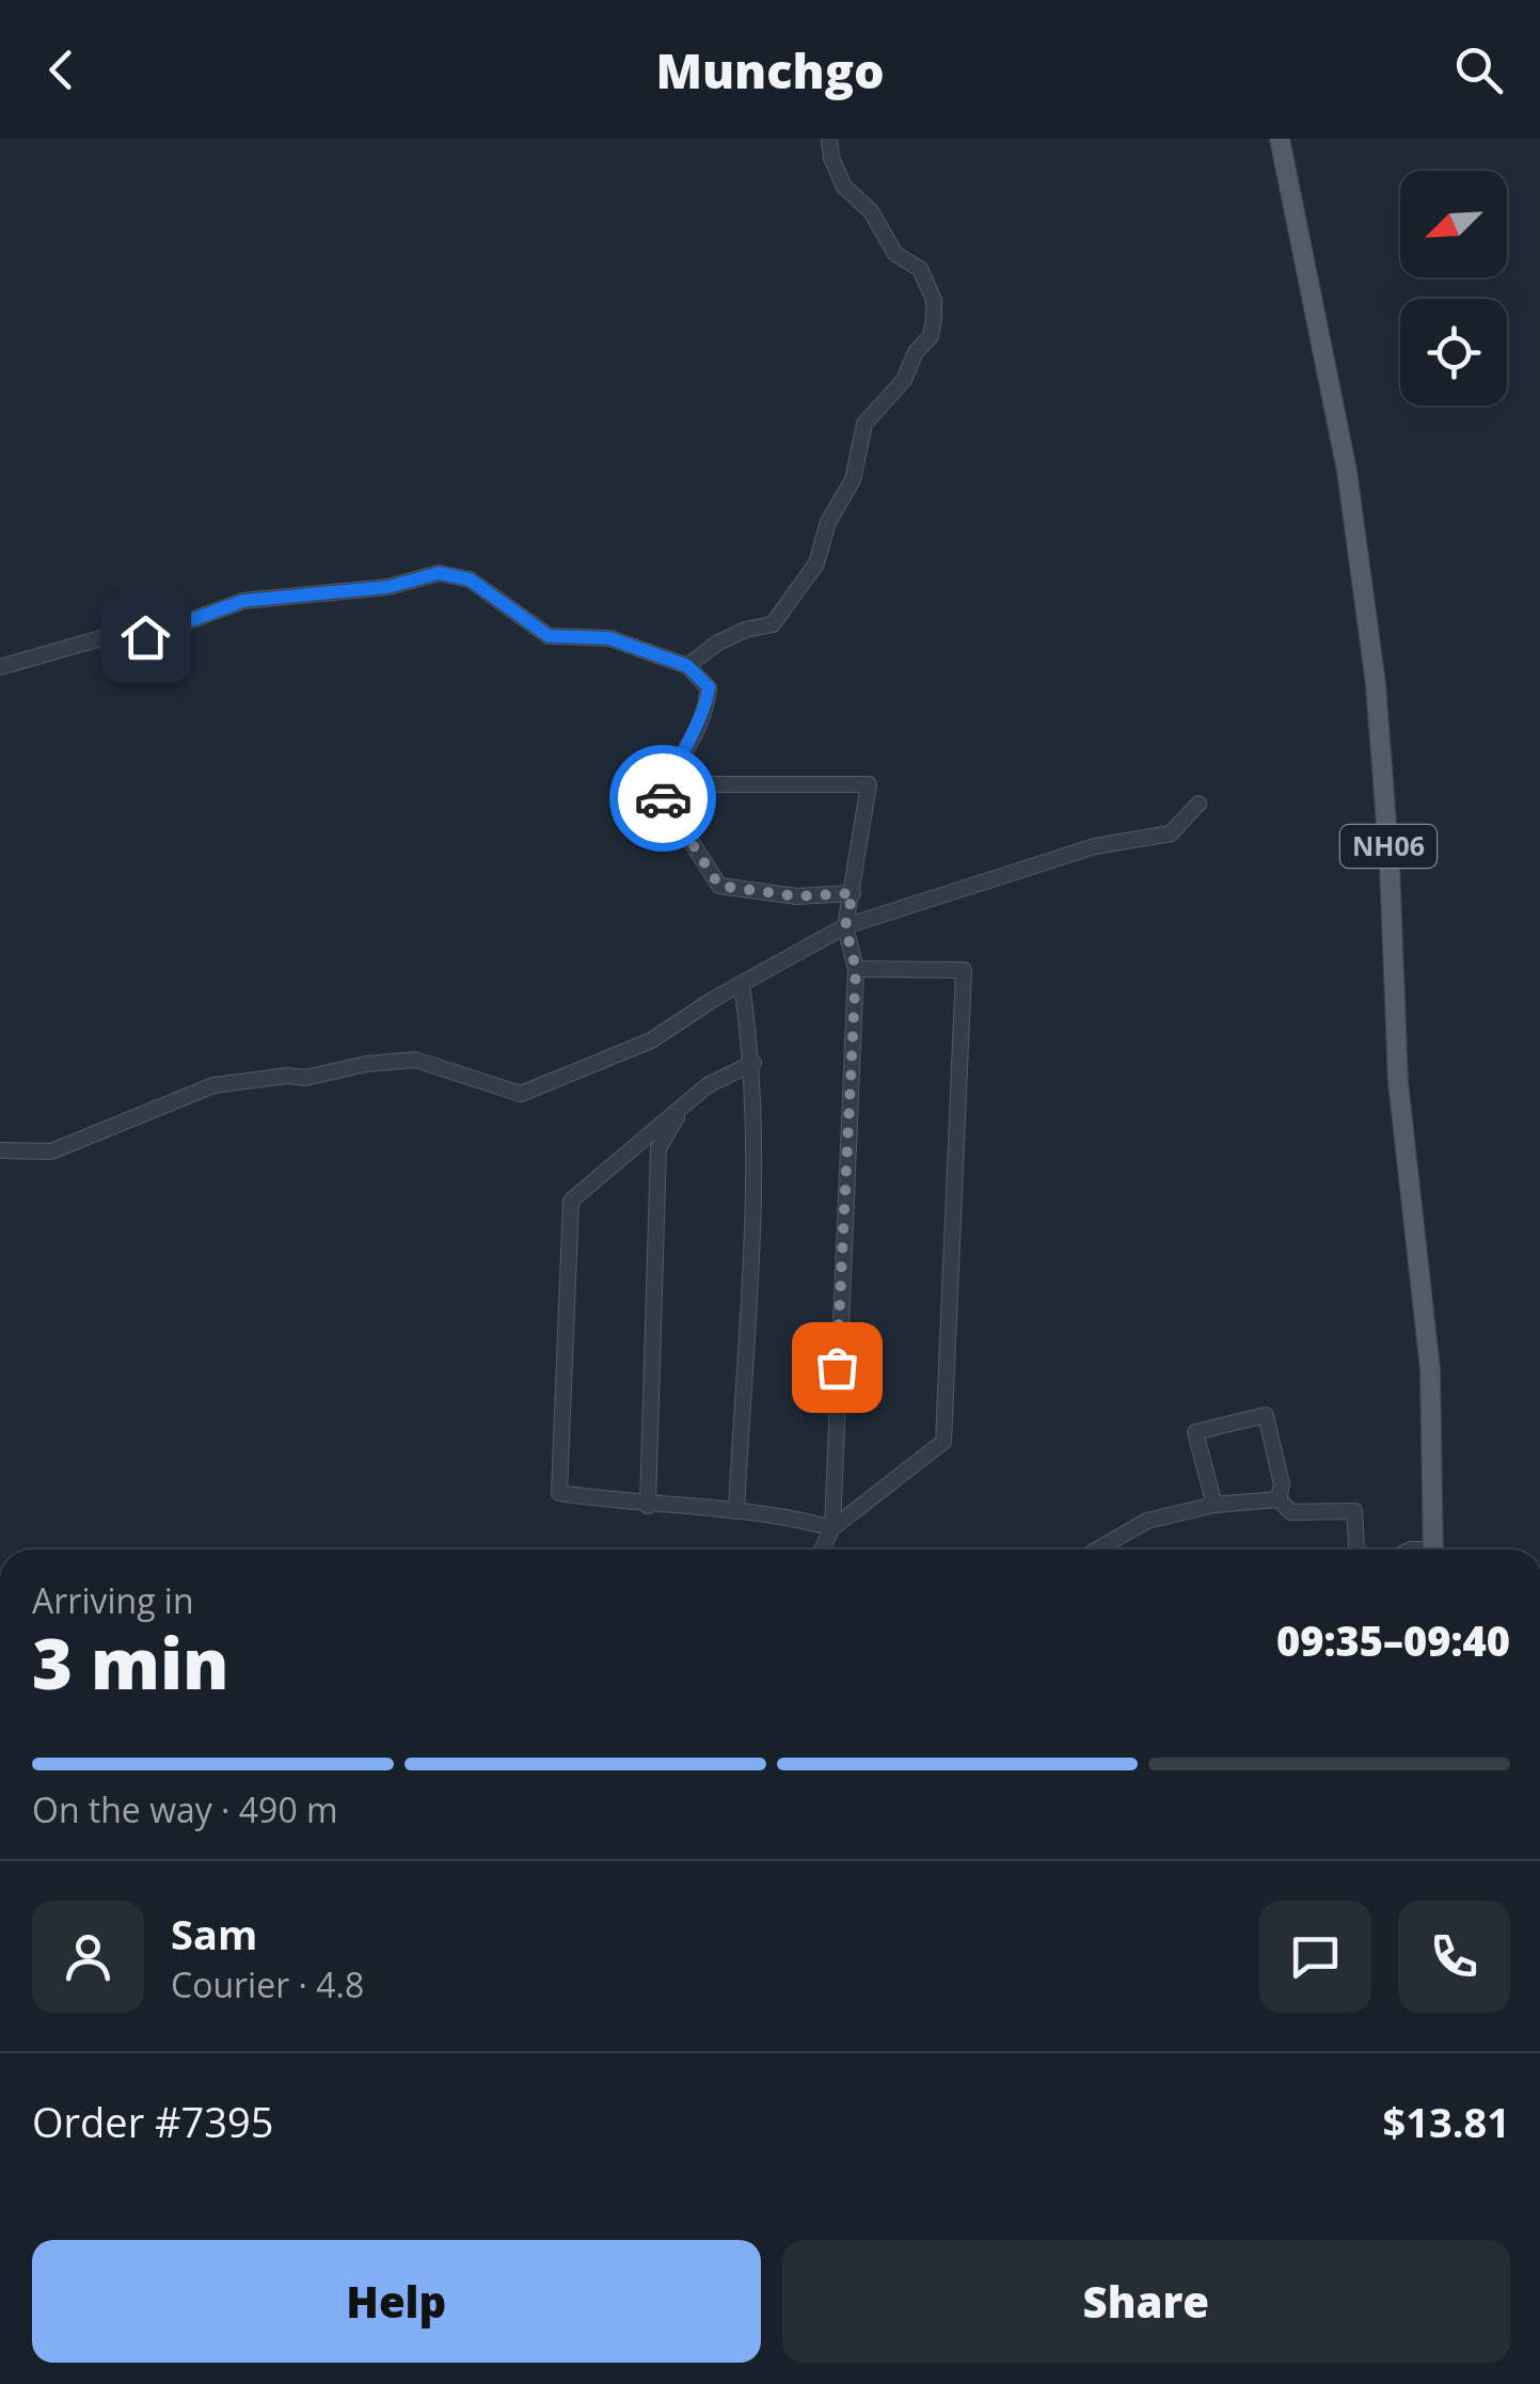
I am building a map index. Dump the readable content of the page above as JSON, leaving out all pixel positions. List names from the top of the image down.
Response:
{
  "streets": {
    "main road": ["NH06"]
  },
  "north": "bottom left",
  "page": {
    "header": "Munchgo",
    "heading": ["3 min", "Arriving in", "09:35–09:40"],
    "panel": [
      "Sam",
      "Courier · 4.8",
      "Order #7395",
      "$13.81"
    ],
    "bar": "On the way · 490 m",
    "buttons": ["Help", "Share"]
  }
}
